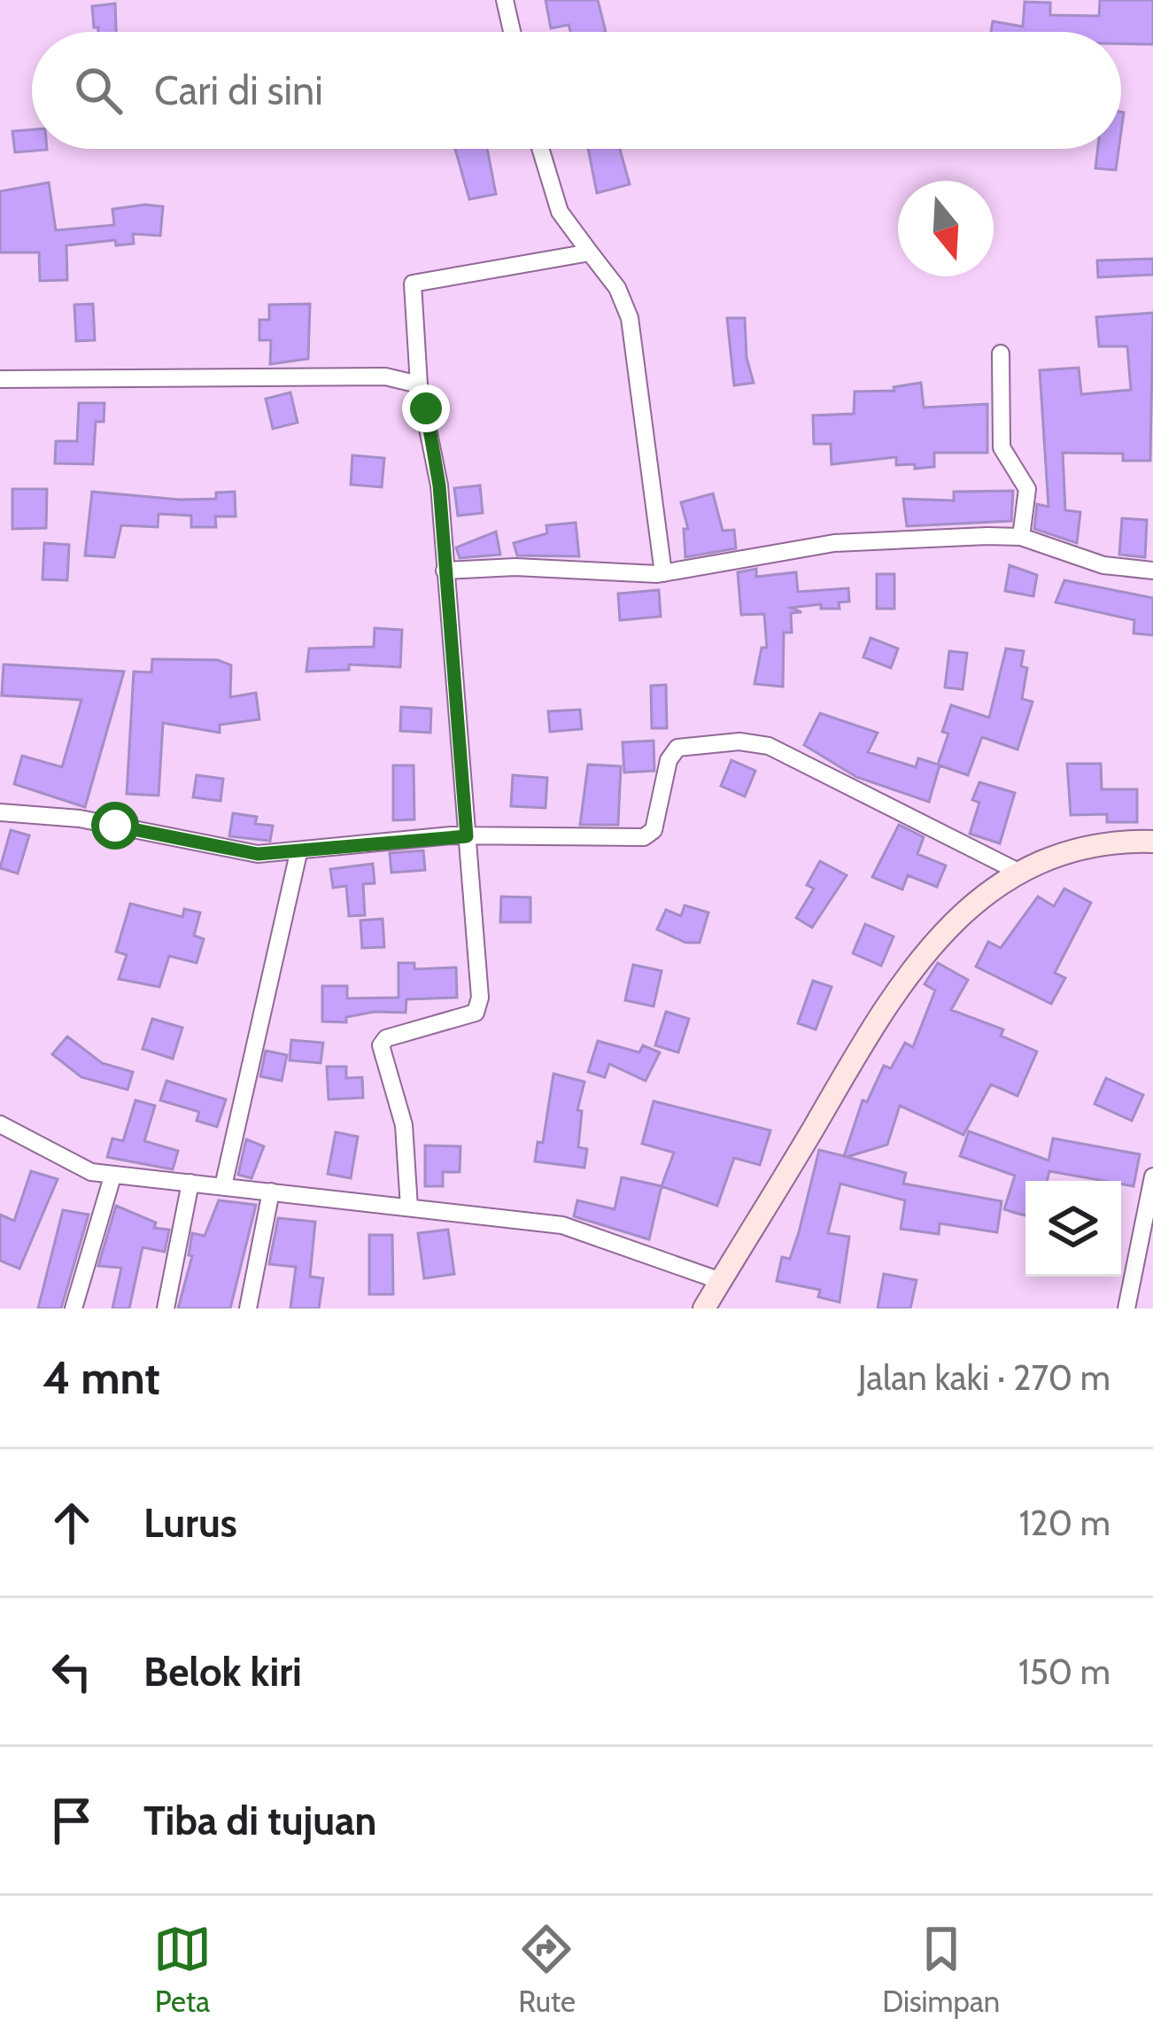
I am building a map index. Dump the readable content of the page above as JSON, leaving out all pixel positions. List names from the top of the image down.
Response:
{
  "north": "bottom",
  "page": {
    "search": "Cari di sini",
    "heading": ["4 mnt", "Jalan kaki · 270 m"],
    "list": [
      ["Lurus", "120 m"],
      ["Belok kiri", "150 m"],
      "Tiba di tujuan"
    ],
    "nav": ["Peta", "Rute", "Disimpan"]
  }
}
